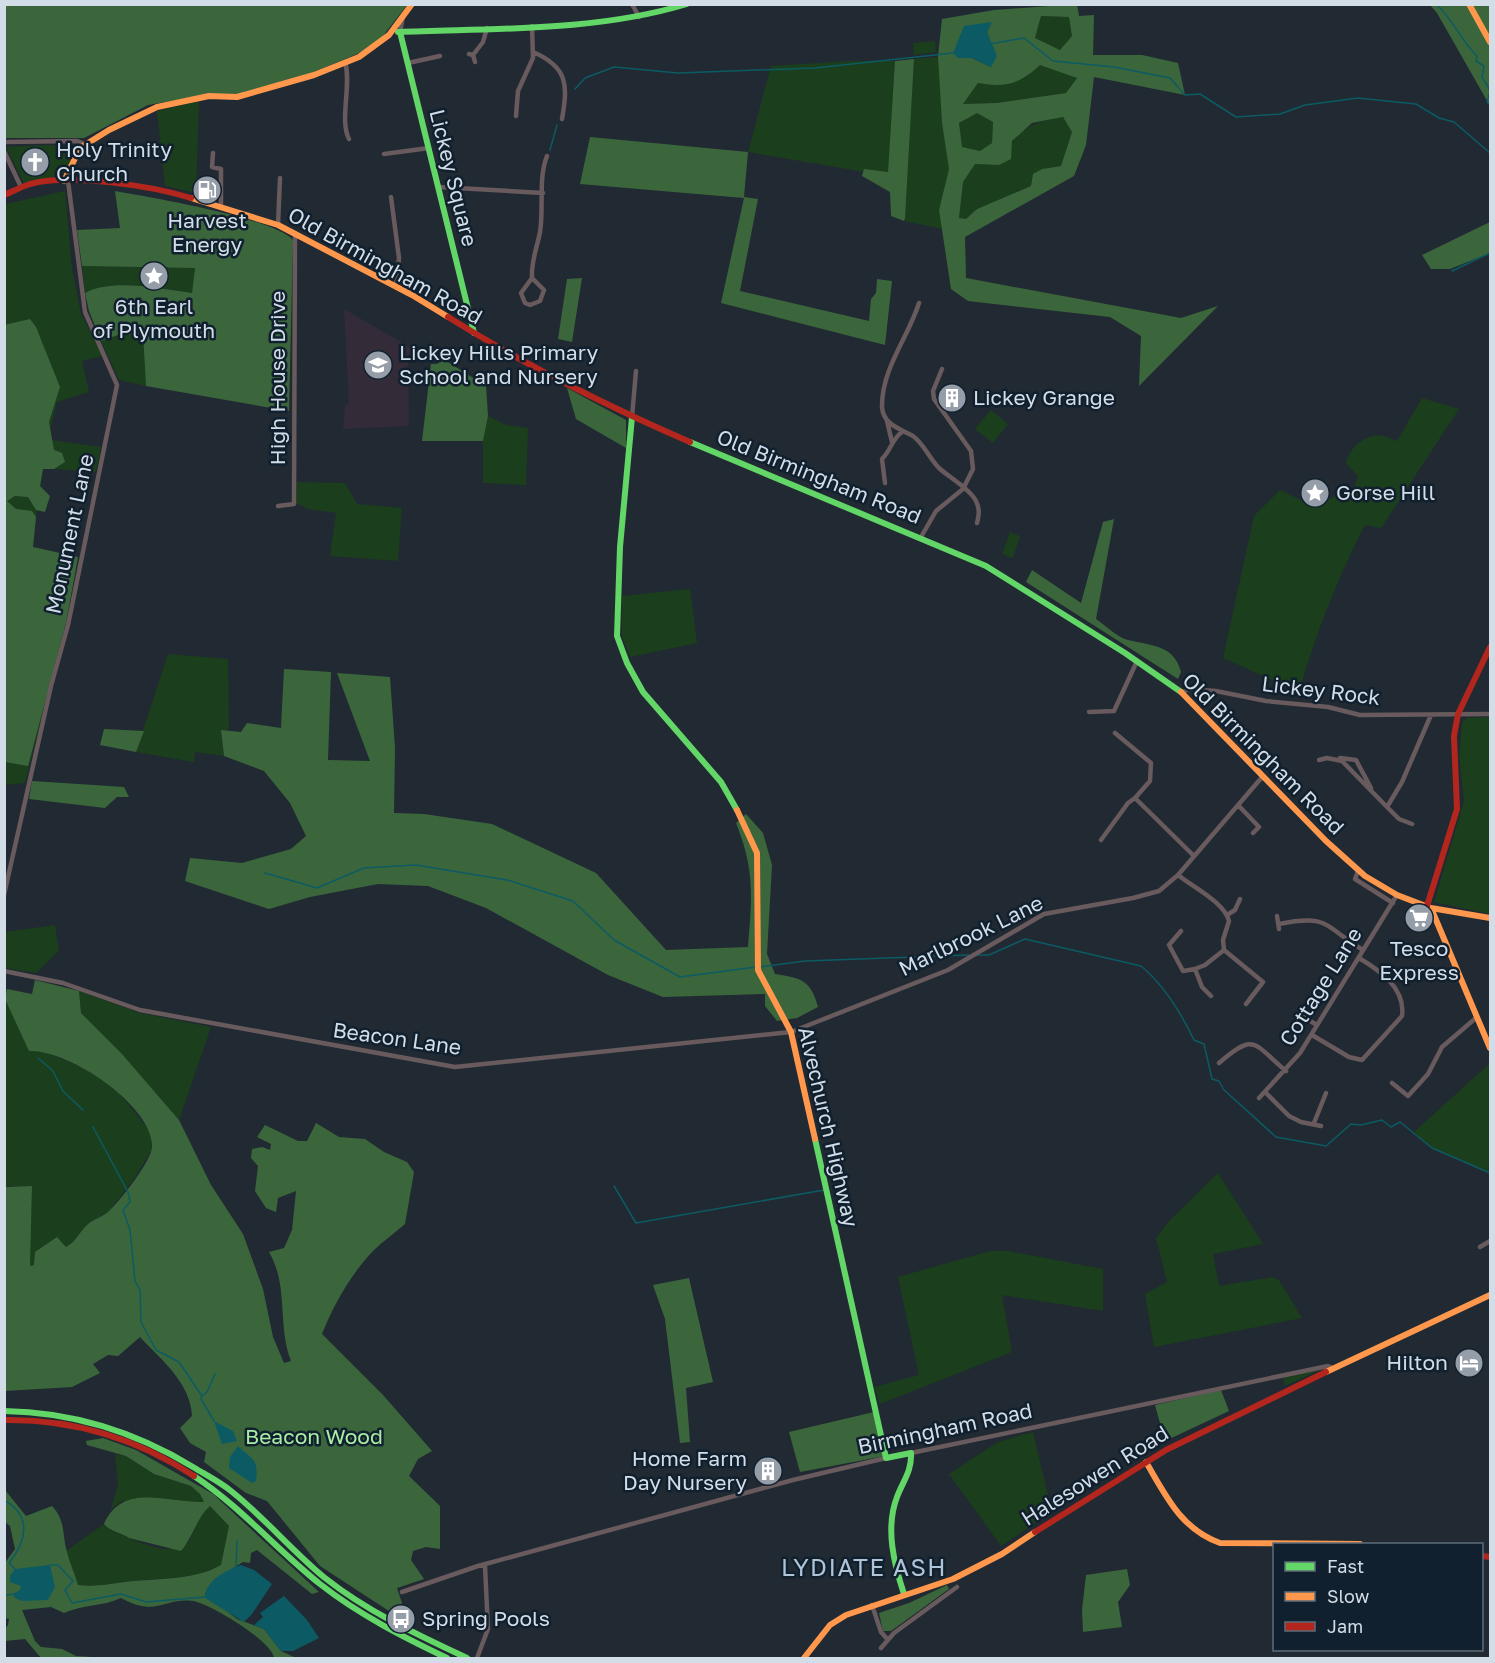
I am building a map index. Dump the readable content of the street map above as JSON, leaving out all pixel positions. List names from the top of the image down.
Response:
{
  "streets": {
    "main road": [
      "Lickey Square",
      "Old Birmingham Road",
      "Alvechurch Highway",
      "Birmingham Road",
      "Halesowen Road"
    ],
    "street": [
      "High House Drive",
      "Monument Lane",
      "Lickey Rock",
      "Marlbrook Lane",
      "Cottage Lane",
      "Beacon Lane"
    ]
  },
  "crossings": [
    ["Lickey Square", "Old Birmingham Road"],
    ["Old Birmingham Road", "High House Drive"],
    ["Old Birmingham Road", "Monument Lane"],
    ["Old Birmingham Road", "Lickey Rock"],
    ["Old Birmingham Road", "Marlbrook Lane"],
    ["Old Birmingham Road", "Cottage Lane"],
    ["Old Birmingham Road", "Alvechurch Highway"],
    ["Marlbrook Lane", "Beacon Lane"],
    ["Marlbrook Lane", "Alvechurch Highway"],
    ["Beacon Lane", "Alvechurch Highway"],
    ["Alvechurch Highway", "Birmingham Road"],
    ["Birmingham Road", "Halesowen Road"]
  ],
  "districts": ["LYDIATE ASH"],
  "parks": ["Beacon Wood"],
  "places": {
    "church": ["Holy Trinity Church"],
    "fuel station": ["Harvest Energy"],
    "place": ["6th Earl of Plymouth", "Gorse Hill"],
    "school or university": ["Lickey Hills Primary School and Nursery"],
    "building": ["Lickey Grange", "Home Farm Day Nursery"],
    "supermarket": ["Tesco Express"],
    "hotel": ["Hilton"],
    "bus stop": ["Spring Pools"]
  },
  "legend": ["Fast", "Slow", "Jam"]
}
